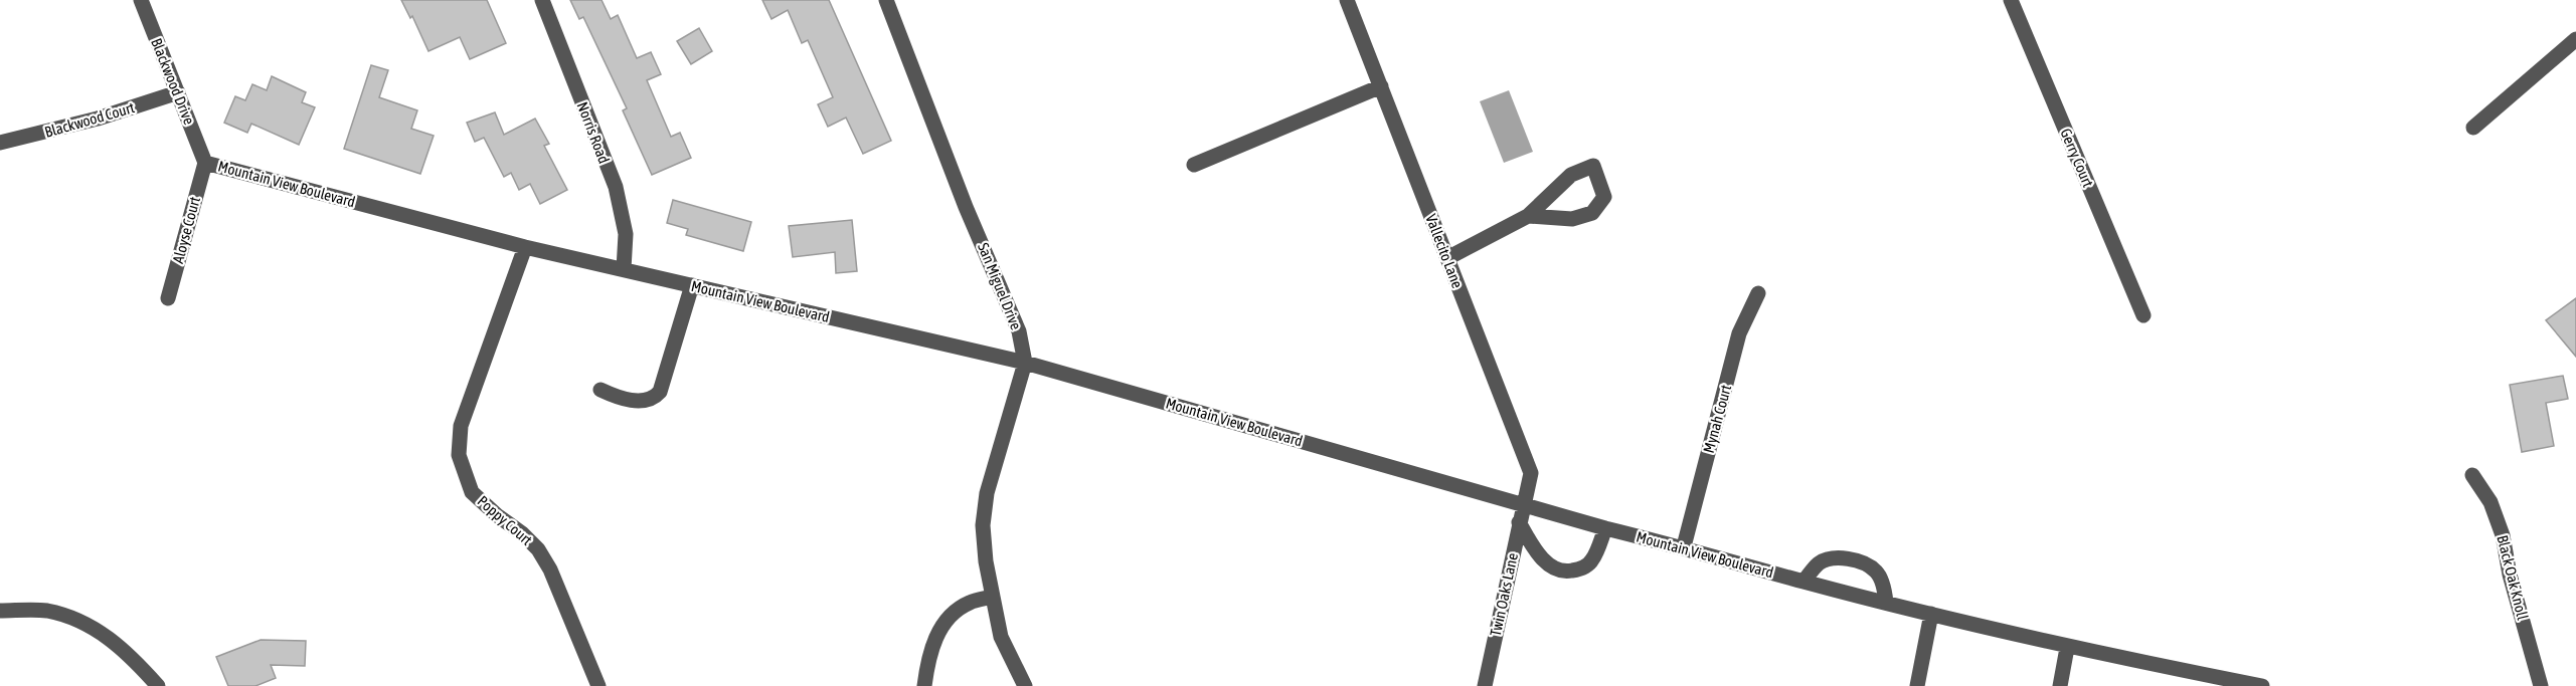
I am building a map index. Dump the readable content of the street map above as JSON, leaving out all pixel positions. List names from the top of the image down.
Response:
{
  "streets": {
    "street": [
      "Blackwood Drive",
      "Blackwood Court",
      "Norris Road",
      "Gerry Court",
      "Mountain View Boulevard",
      "Aloyse Court",
      "Vallecito Lane",
      "San Miguel Drive",
      "Mynah Court",
      "Poppy Court",
      "Black Oak Knoll",
      "Twin Oaks Lane"
    ]
  },
  "crossings": [
    ["Blackwood Drive", "Blackwood Court"],
    ["Blackwood Drive", "Mountain View Boulevard"],
    ["Blackwood Drive", "Aloyse Court"],
    ["Norris Road", "Mountain View Boulevard"],
    ["Mountain View Boulevard", "Aloyse Court"],
    ["Mountain View Boulevard", "Vallecito Lane"],
    ["Mountain View Boulevard", "San Miguel Drive"],
    ["Mountain View Boulevard", "Mynah Court"],
    ["Mountain View Boulevard", "Poppy Court"],
    ["Mountain View Boulevard", "Twin Oaks Lane"],
    ["Vallecito Lane", "Twin Oaks Lane"]
  ]
}
